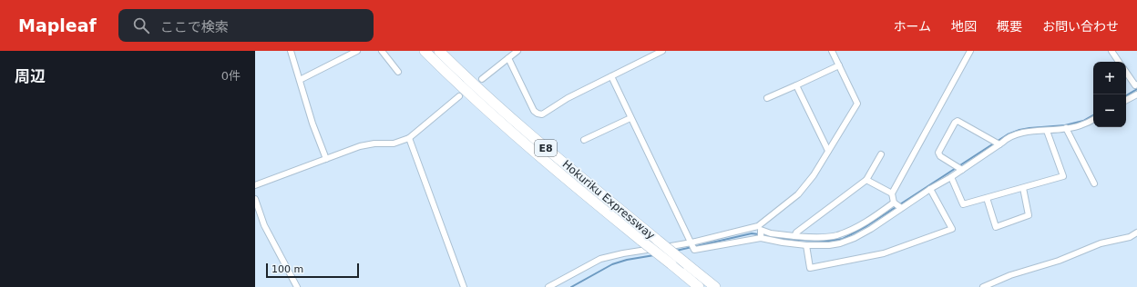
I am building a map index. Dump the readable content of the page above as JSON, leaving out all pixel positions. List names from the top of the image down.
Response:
{
  "streets": {
    "highway": ["E8", "Hokuriku Expressway"]
  },
  "scale_bar": "100 m",
  "page": {
    "header": "Mapleaf",
    "search": "ここで検索",
    "nav": [
      "ホーム",
      "地図",
      "概要",
      "お問い合わせ"
    ],
    "heading": ["周辺", "0件"],
    "map_buttons": ["+", "−"],
    "scale": "100 m"
  }
}
